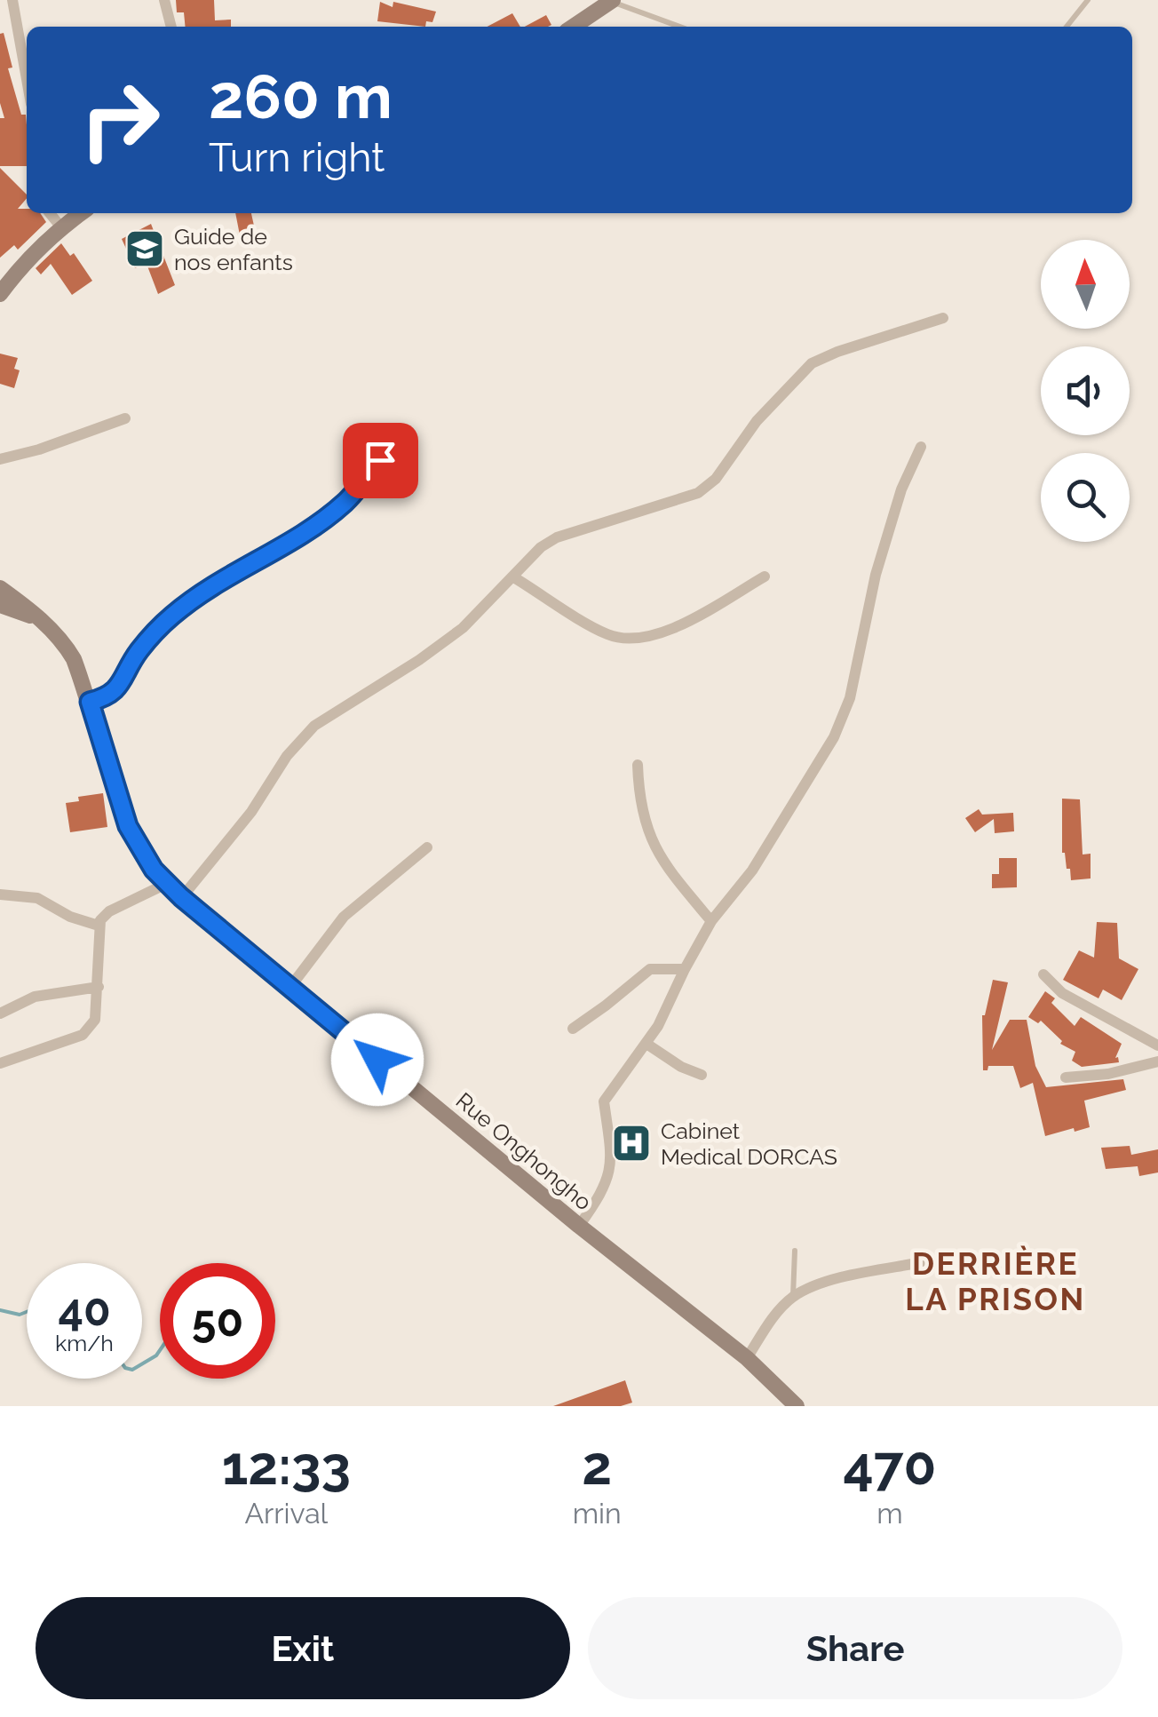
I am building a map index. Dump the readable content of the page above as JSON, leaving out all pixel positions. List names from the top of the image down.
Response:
{
  "streets": {
    "main road": ["Rue Onghongho"]
  },
  "districts": ["DERRIÈRE LA PRISON"],
  "places": {
    "school or university": ["Guide de nos enfants"],
    "hospital": ["Cabinet Medical DORCAS"]
  },
  "north": "top",
  "page": {
    "turn": ["260 m", "Turn right"],
    "speed": "40 km/h",
    "limit": "50",
    "eta": [
      "12:33",
      "Arrival",
      "2",
      "min",
      "470",
      "m"
    ],
    "buttons": ["Exit", "Share"]
  }
}
